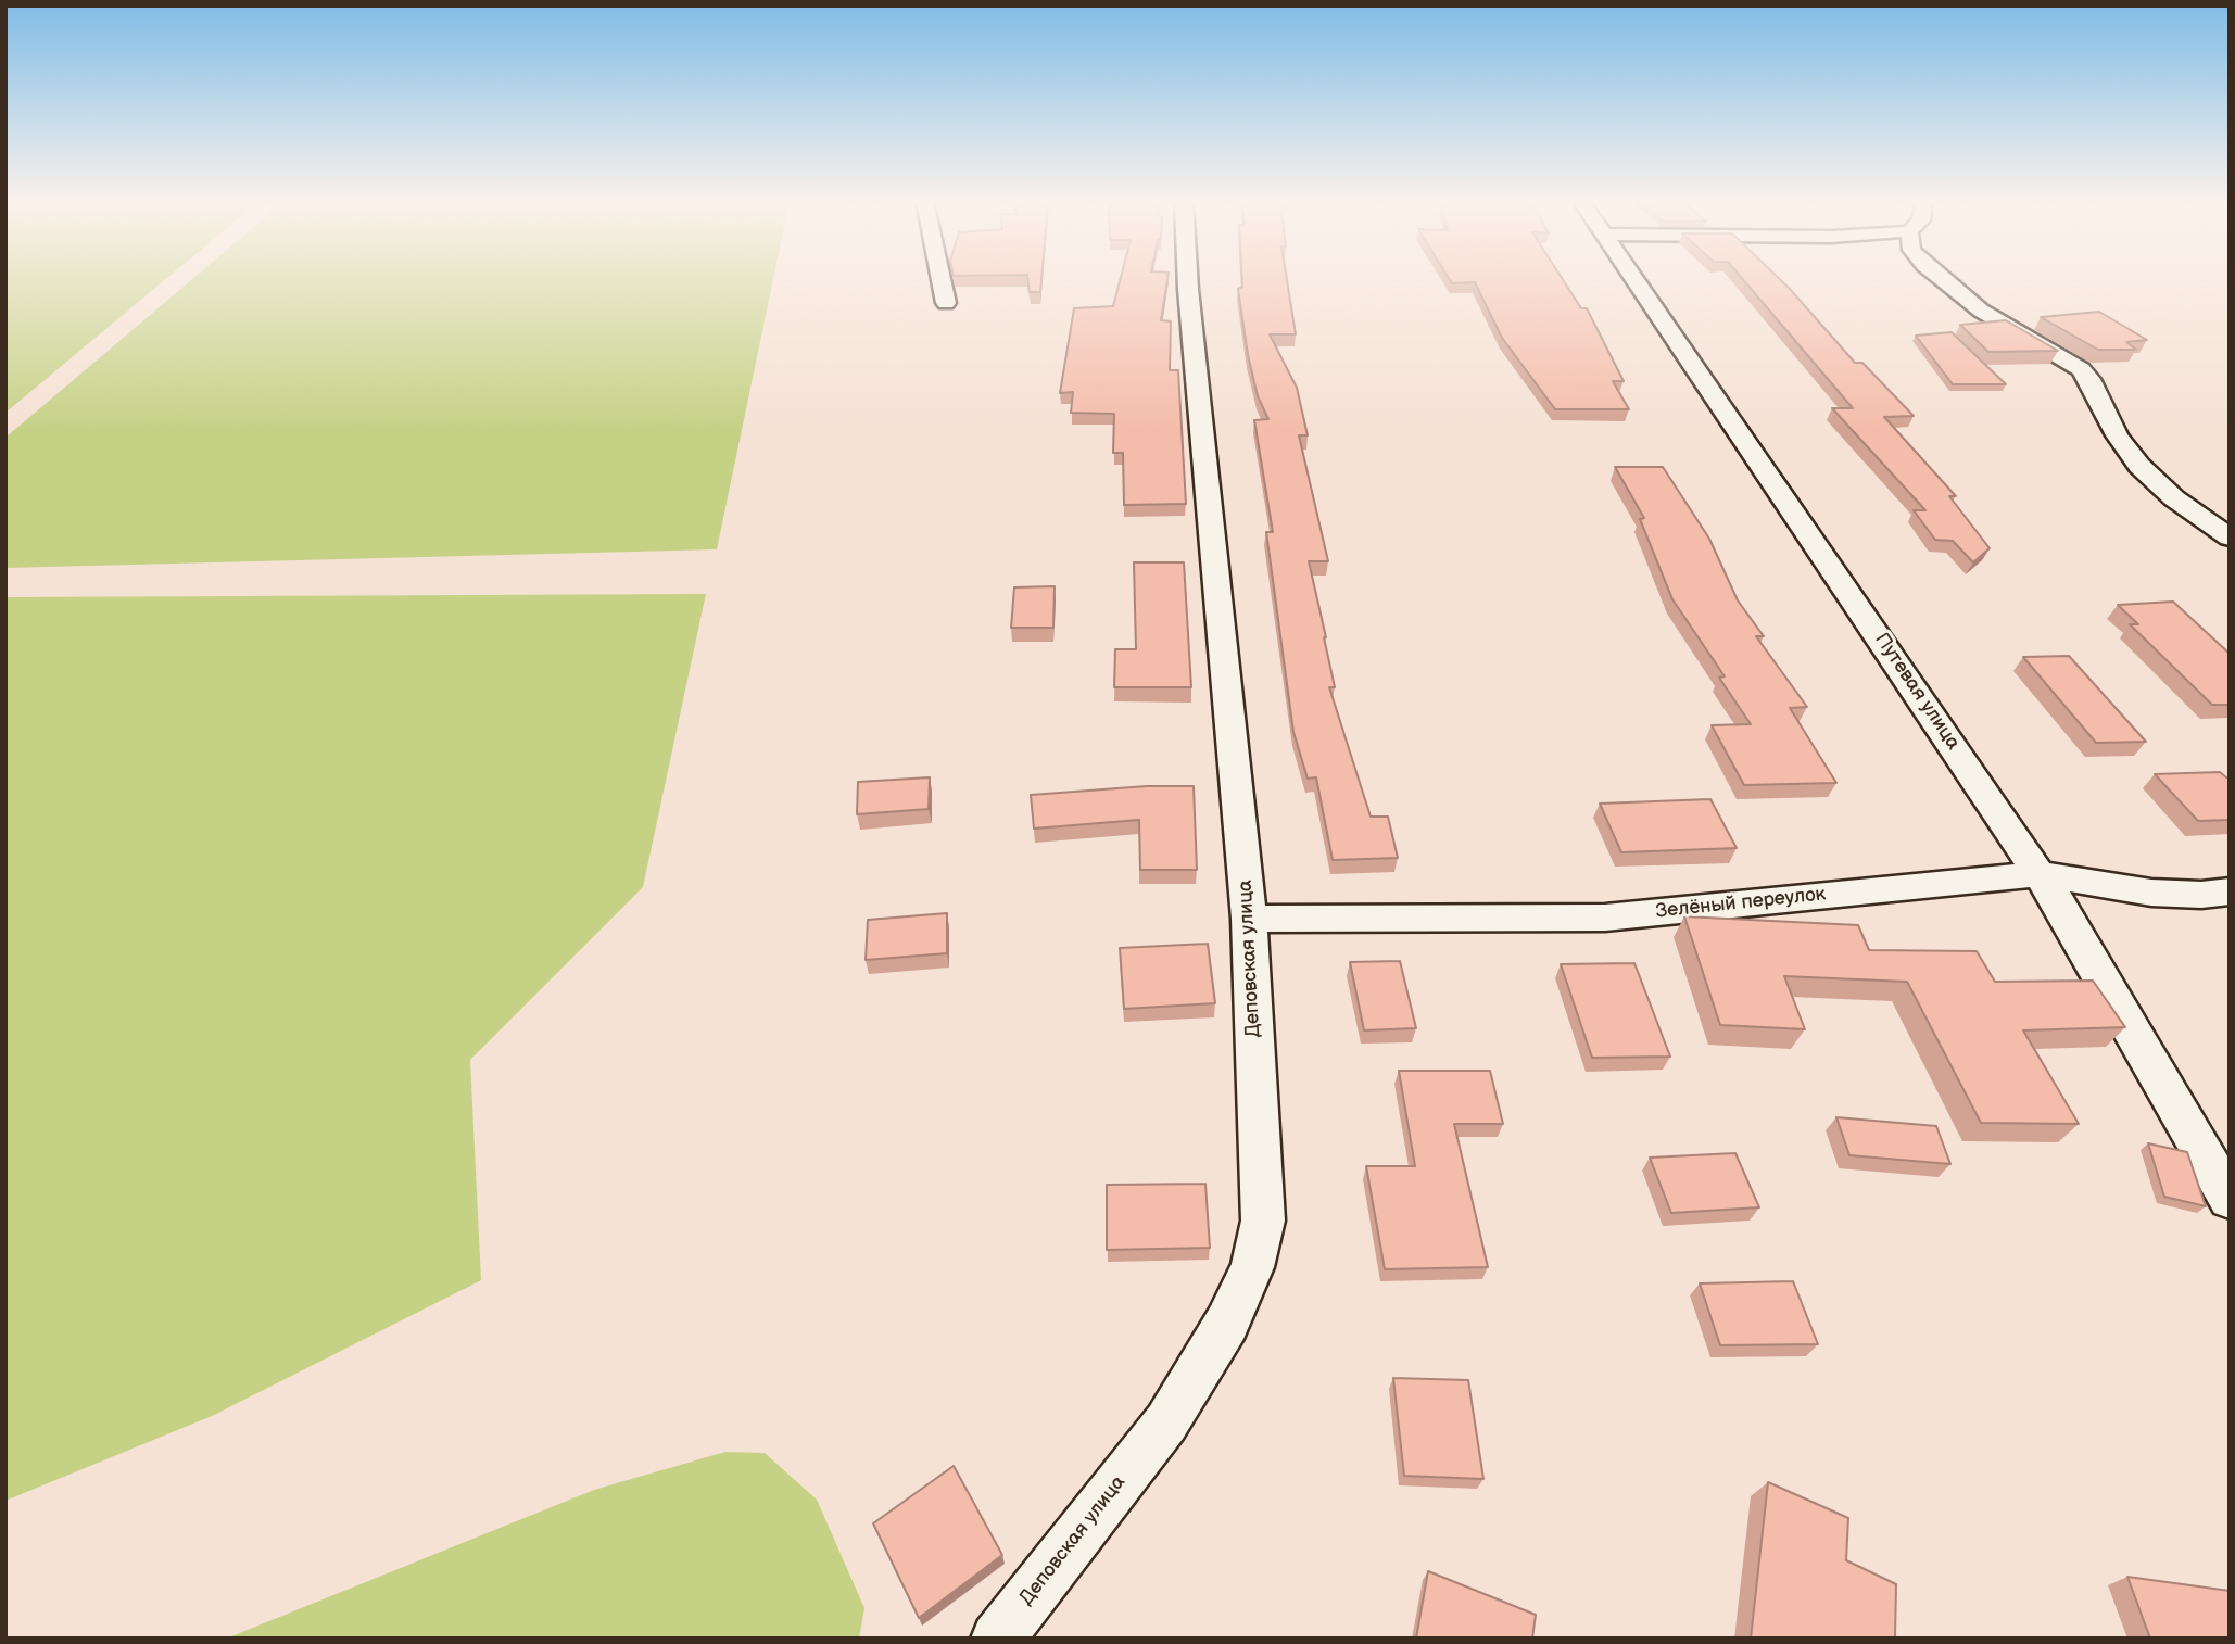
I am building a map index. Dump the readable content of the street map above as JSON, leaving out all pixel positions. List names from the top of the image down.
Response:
{
  "streets": {
    "street": ["Путевая улица", "Зелёный переулок", "Деповская улица"]
  },
  "crossings": [
    ["Путевая улица", "Зелёный переулок"],
    ["Зелёный переулок", "Деповская улица"]
  ]
}
